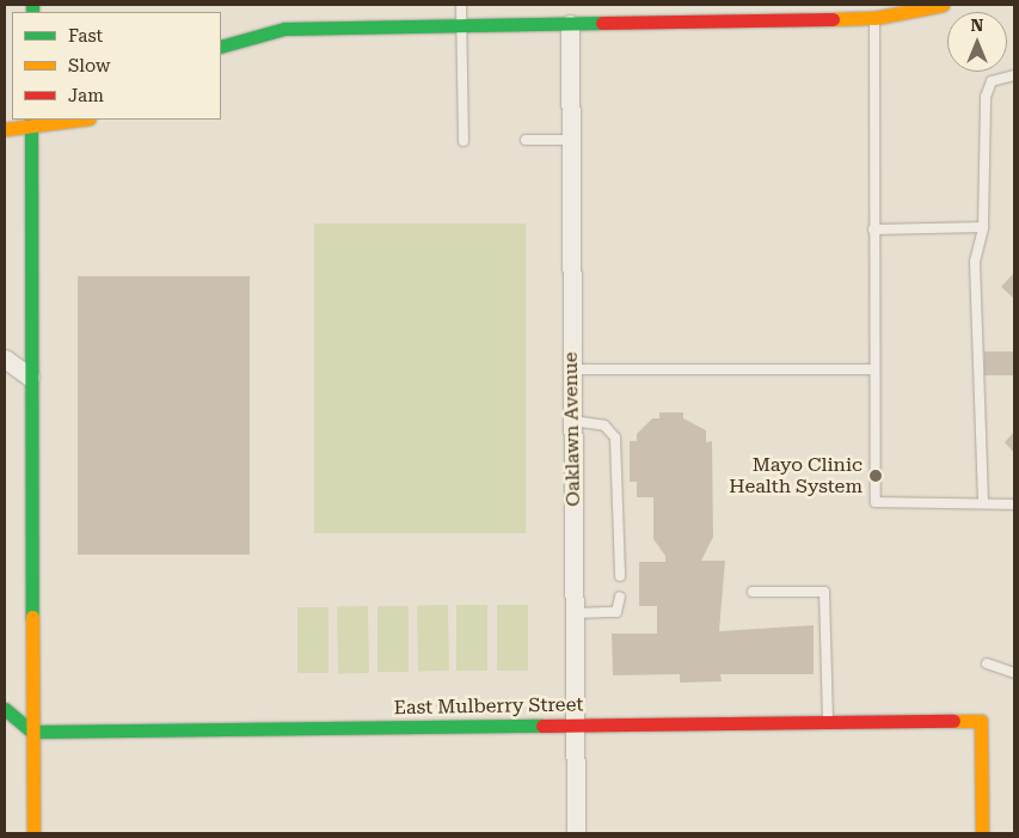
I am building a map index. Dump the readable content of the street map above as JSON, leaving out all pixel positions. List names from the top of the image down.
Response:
{
  "streets": {
    "street": ["Oaklawn Avenue", "East Mulberry Street"]
  },
  "crossings": [
    ["Oaklawn Avenue", "East Mulberry Street"]
  ],
  "places": ["Mayo Clinic Health System"],
  "legend": ["Fast", "Slow", "Jam"],
  "north": "top"
}
